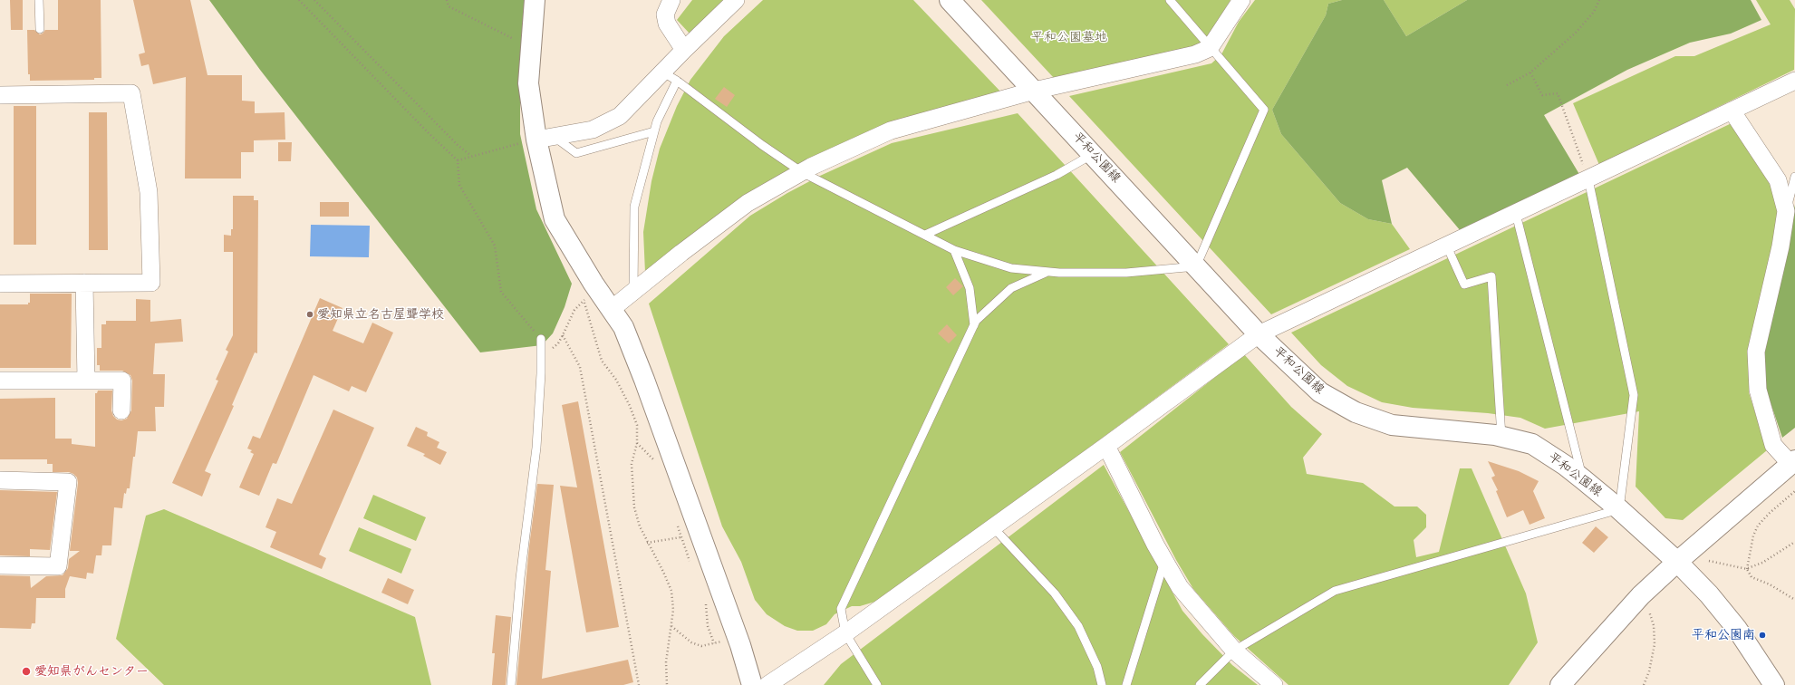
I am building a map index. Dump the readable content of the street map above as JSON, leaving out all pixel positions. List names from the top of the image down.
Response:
{
  "streets": {
    "street": ["平和公園線"]
  },
  "parks": ["平和公園墓地"],
  "places": ["愛知県立名古屋聾学校", "平和公園南", "愛知県がんセンター"]
}
